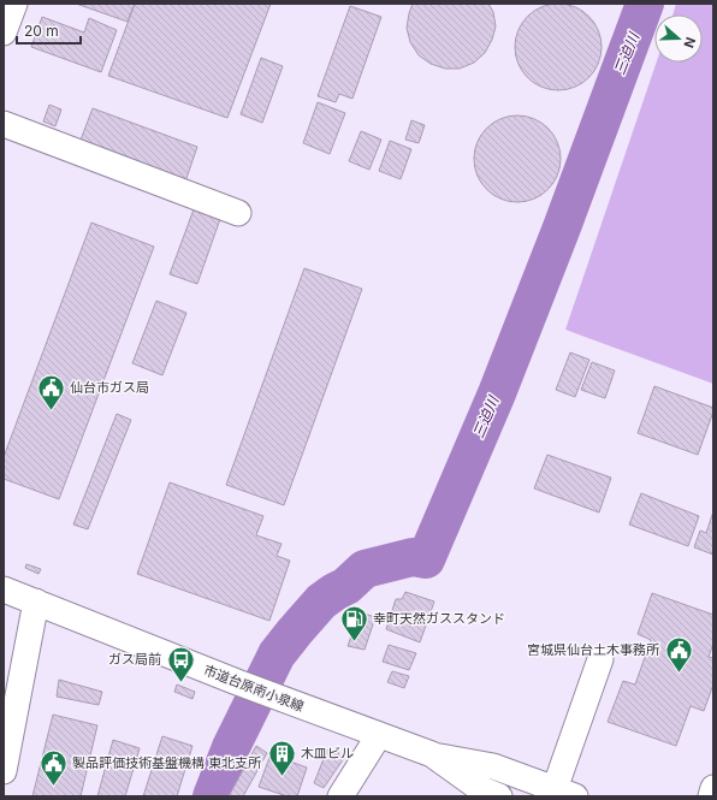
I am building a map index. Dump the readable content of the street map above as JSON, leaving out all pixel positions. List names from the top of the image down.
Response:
{
  "streets": {
    "street": ["市道台原南小泉線"]
  },
  "water": ["三迫川"],
  "places": {
    "public building": ["仙台市ガス局", "宮城県仙台土木事務所", "製品評価技術基盤機構 東北支所"],
    "fuel station": ["幸町天然ガススタンド"],
    "bus stop": ["ガス局前"],
    "building": ["木皿ビル"]
  },
  "scale_bar": "20 m",
  "north": "right"
}
